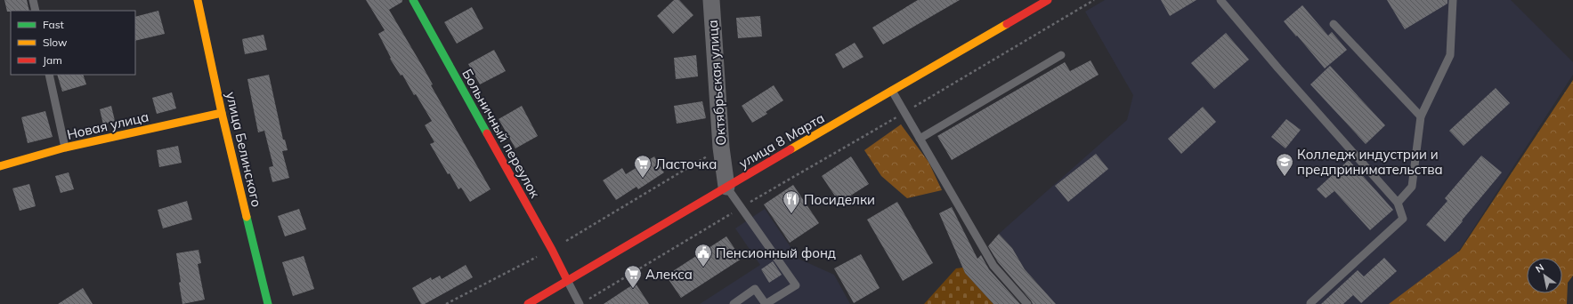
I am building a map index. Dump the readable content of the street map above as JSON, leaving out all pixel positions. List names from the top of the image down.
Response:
{
  "streets": {
    "street": [
      "Октябрьская улица",
      "Новая улица",
      "Больничный переулок",
      "улица 8 Марта",
      "улица Белинского"
    ]
  },
  "crossings": [
    ["Октябрьская улица", "улица 8 Марта"],
    ["Новая улица", "улица Белинского"],
    ["Больничный переулок", "улица 8 Марта"]
  ],
  "places": {
    "school or university": ["Колледж индустрии и предпринимательства"],
    "supermarket": ["Ласточка", "Алекса"],
    "restaurant": ["Посиделки"],
    "public building": ["Пенсионный фонд"]
  },
  "legend": ["Fast", "Slow", "Jam"],
  "north": "top left"
}
